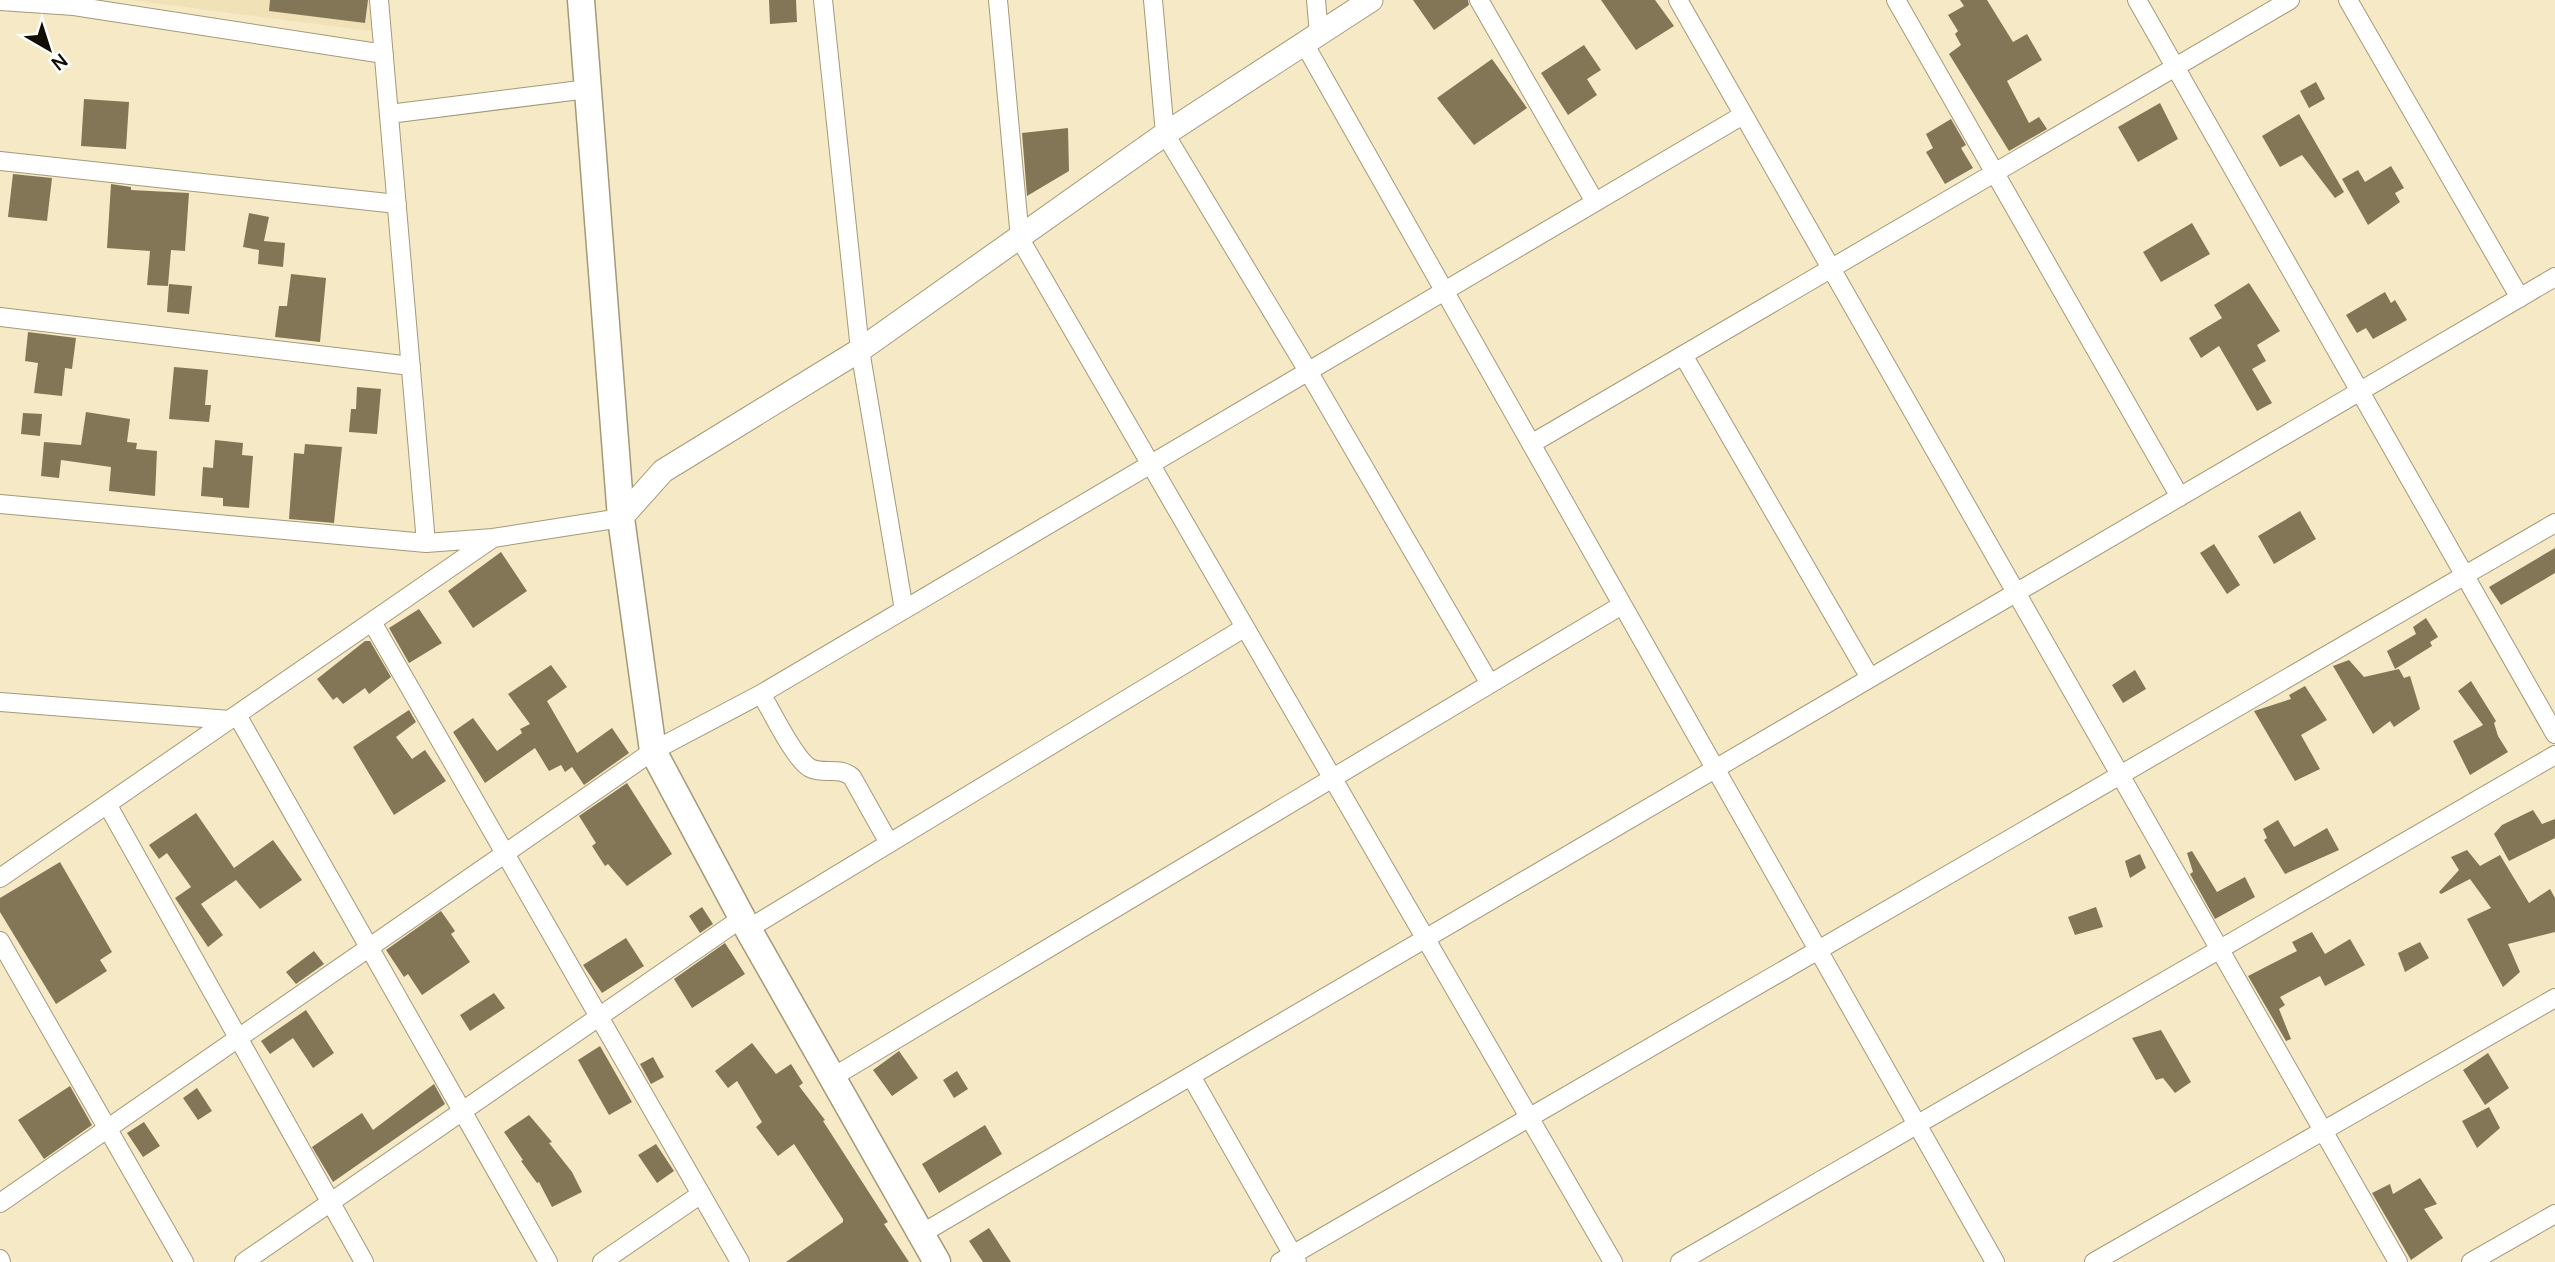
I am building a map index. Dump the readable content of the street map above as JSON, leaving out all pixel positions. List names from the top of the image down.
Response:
{
  "north": "bottom right"
}
